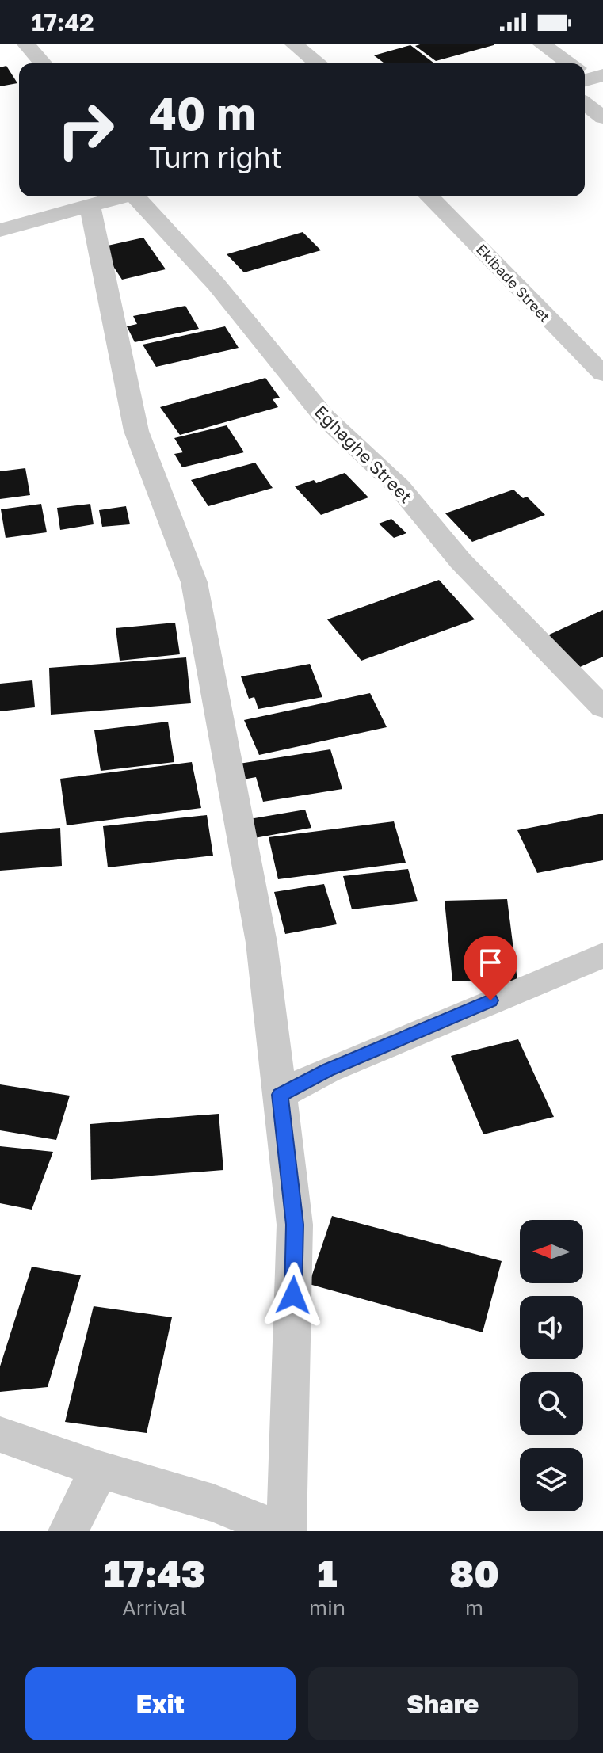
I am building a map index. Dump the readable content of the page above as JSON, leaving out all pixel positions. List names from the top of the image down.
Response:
{
  "streets": {
    "street": ["Ekibade Street", "Eghaghe Street"]
  },
  "north": "left",
  "page": {
    "status": "17:42",
    "turn": ["40 m", "Turn right"],
    "eta": [
      "17:43",
      "Arrival",
      "1",
      "min",
      "80",
      "m"
    ],
    "buttons": ["Exit", "Share"]
  }
}
